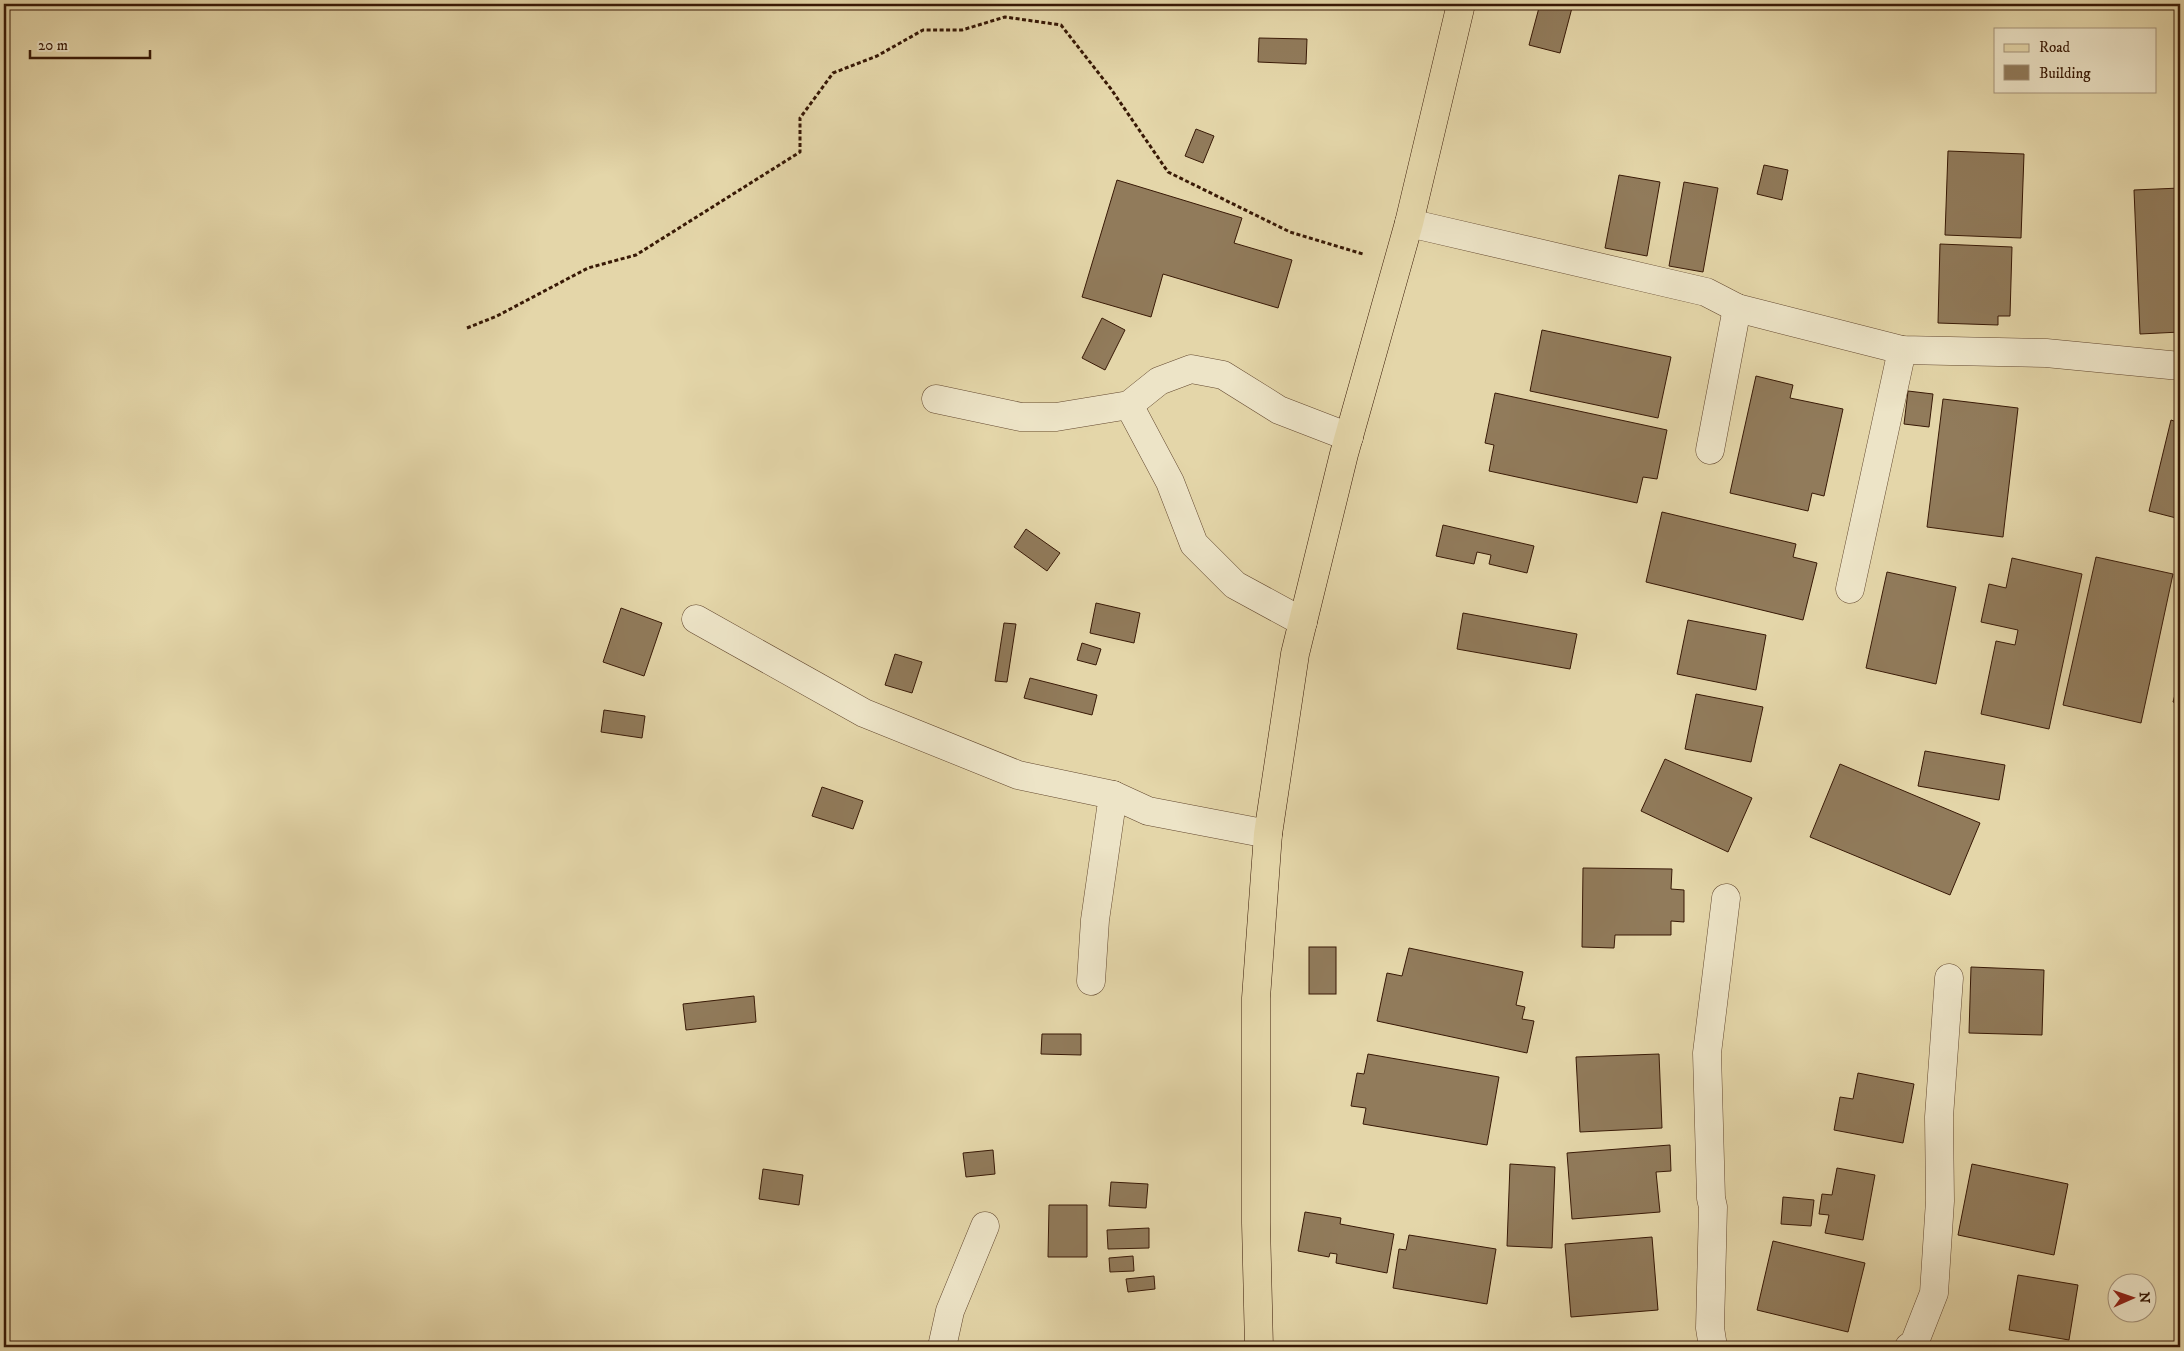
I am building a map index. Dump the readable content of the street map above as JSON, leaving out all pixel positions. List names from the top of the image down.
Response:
{
  "legend": ["Road", "Building"],
  "scale_bar": "20 m",
  "north": "right"
}
